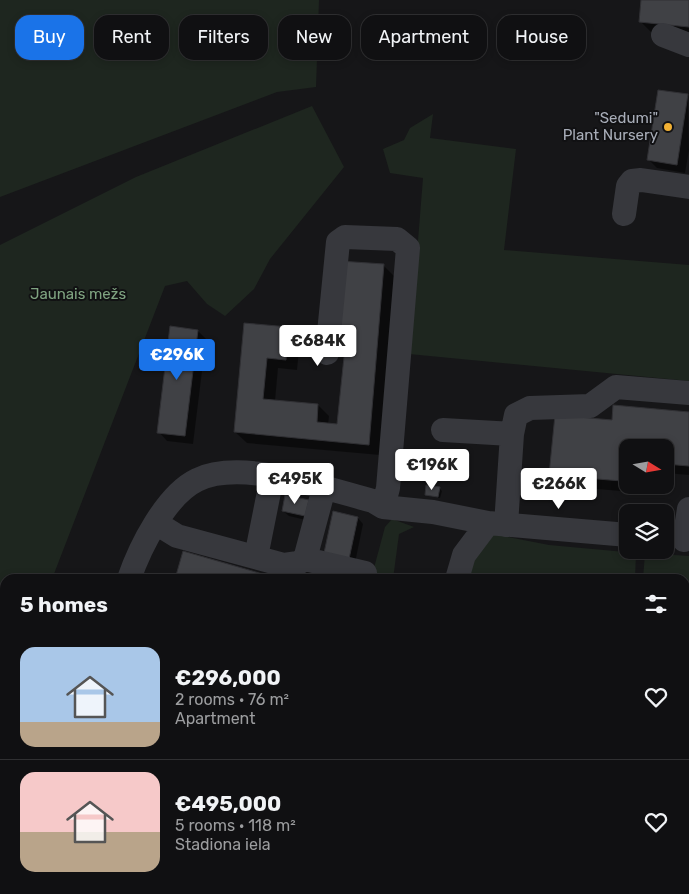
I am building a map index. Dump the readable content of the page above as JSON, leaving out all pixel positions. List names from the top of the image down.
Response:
{
  "parks": ["Jaunais mežs"],
  "places": ["\"Sedumi\" Plant Nursery"],
  "north": "right",
  "page": {
    "chip": [
      "Buy",
      "Rent",
      "Filters",
      "New",
      "Apartment",
      "House"
    ],
    "price": [
      "€684K",
      "€296K",
      "€196K",
      "€495K",
      "€266K"
    ],
    "heading": "5 homes",
    "list": [
      {
        "name": "€296,000",
        "note": "2 rooms · 76 m² · Apartment"
      },
      {
        "name": "€495,000",
        "note": "5 rooms · 118 m² · Stadiona iela"
      }
    ]
  }
}
